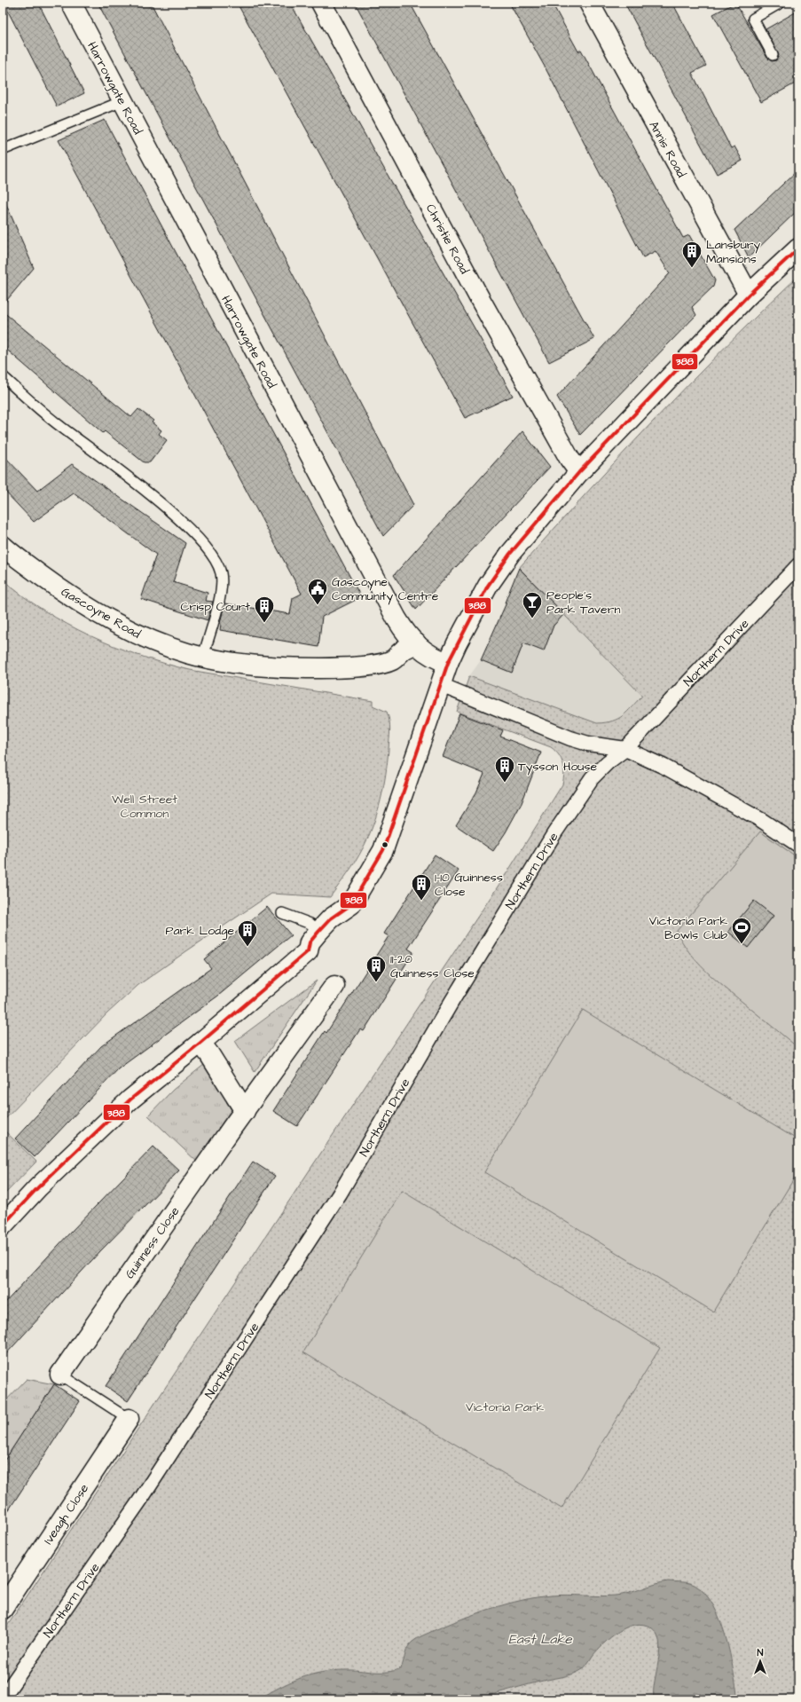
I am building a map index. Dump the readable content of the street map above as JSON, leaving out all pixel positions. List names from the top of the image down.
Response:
{
  "streets": {
    "street": [
      "Harrowgate Road",
      "Annis Road",
      "Christie Road",
      "Gascoyne Road",
      "Northern Drive",
      "Guinness Close",
      "Iveagh Close"
    ]
  },
  "crossings": [
    ["Harrowgate Road", "Gascoyne Road"]
  ],
  "water": ["East Lake"],
  "parks": ["Well Street Common", "Victoria Park"],
  "places": {
    "building": [
      "Lansbury Mansions",
      "Crisp Court",
      "Tysson House",
      "1-10 Guinness Close",
      "Park Lodge",
      "11-20 Guinness Close"
    ],
    "public building": ["Gascoyne Community Centre"],
    "bar": ["People's Park Tavern"],
    "sports": ["Victoria Park Bowls Club"]
  },
  "lines": ["transit line 388"],
  "north": "top"
}
